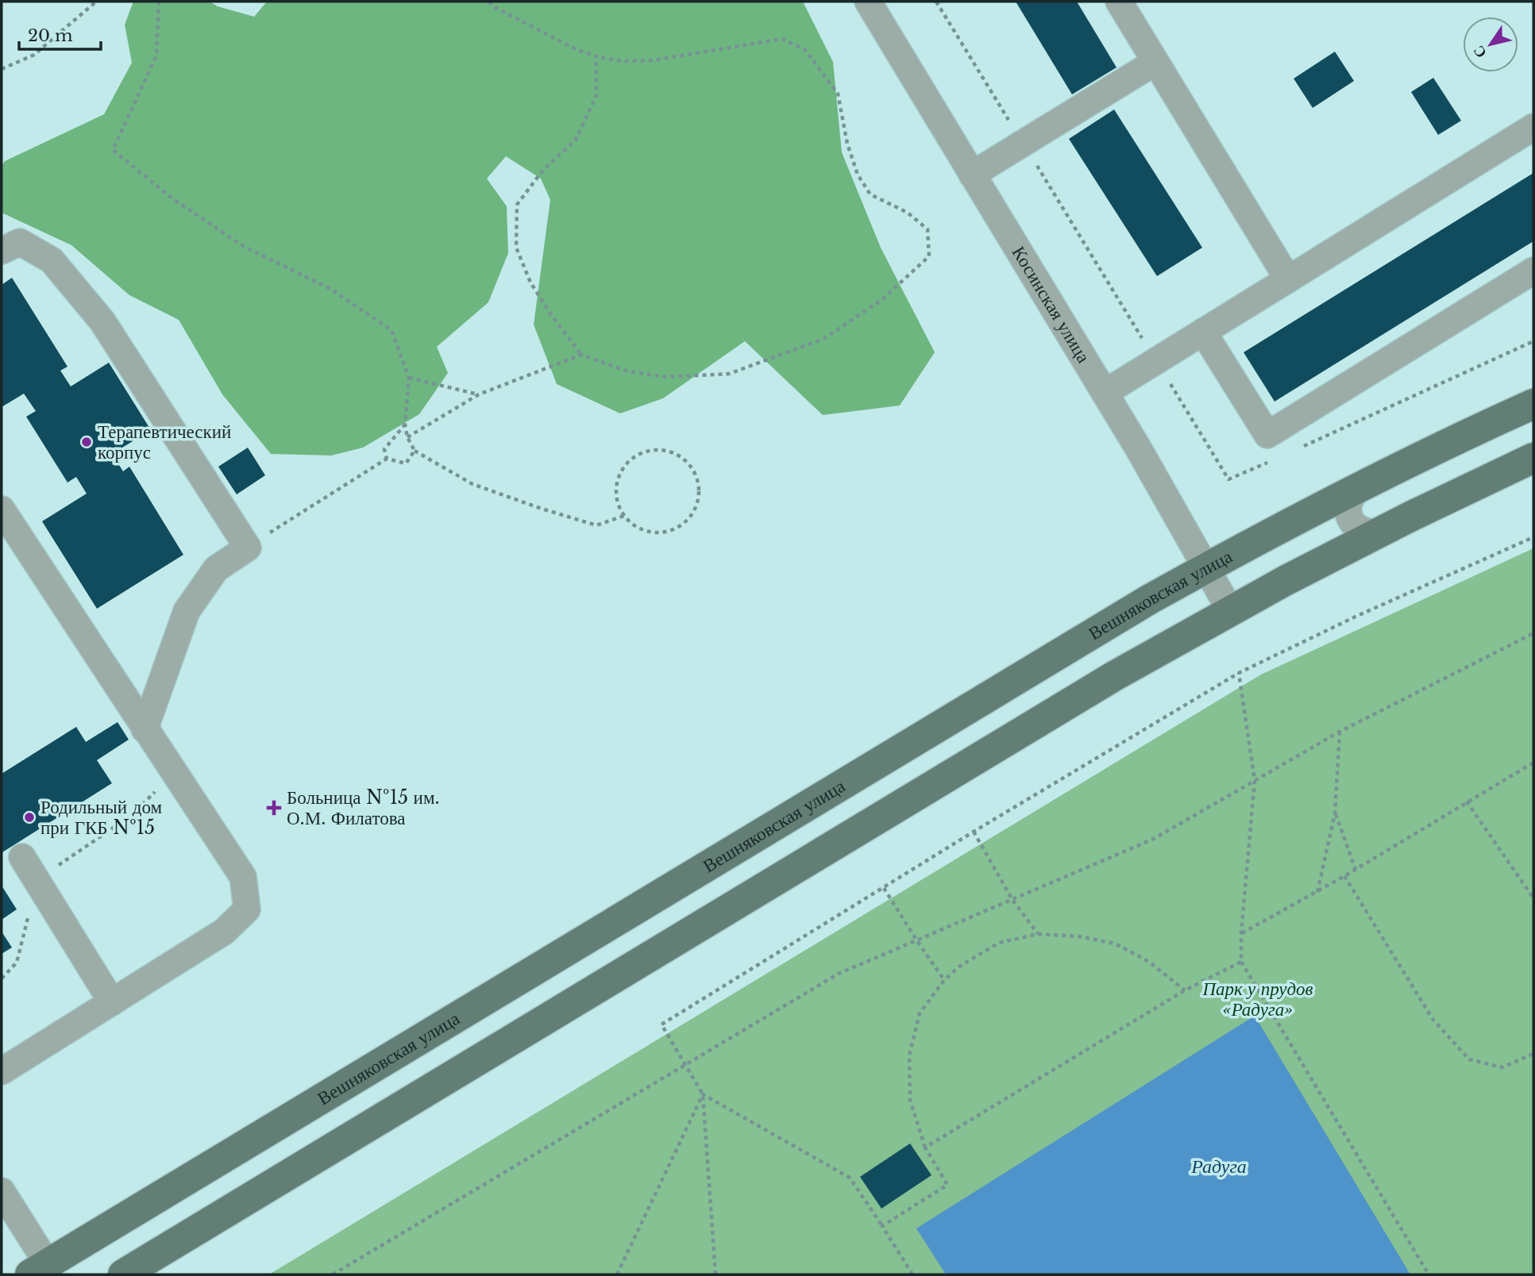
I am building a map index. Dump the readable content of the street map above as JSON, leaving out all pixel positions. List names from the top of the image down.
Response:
{
  "streets": {
    "main road": ["Вешняковская улица"],
    "street": ["Косинская улица"]
  },
  "crossings": [
    ["Косинская улица", "Вешняковская улица"]
  ],
  "water": ["Радуга"],
  "parks": ["Парк у прудов «Радуга»"],
  "places": {
    "other": ["Терапевтический корпус", "Родильный дом при ГКБ №15"],
    "health": ["Больница №15 им. О.М. Филатова"]
  },
  "scale_bar": "20 m",
  "north": "bottom left"
}
